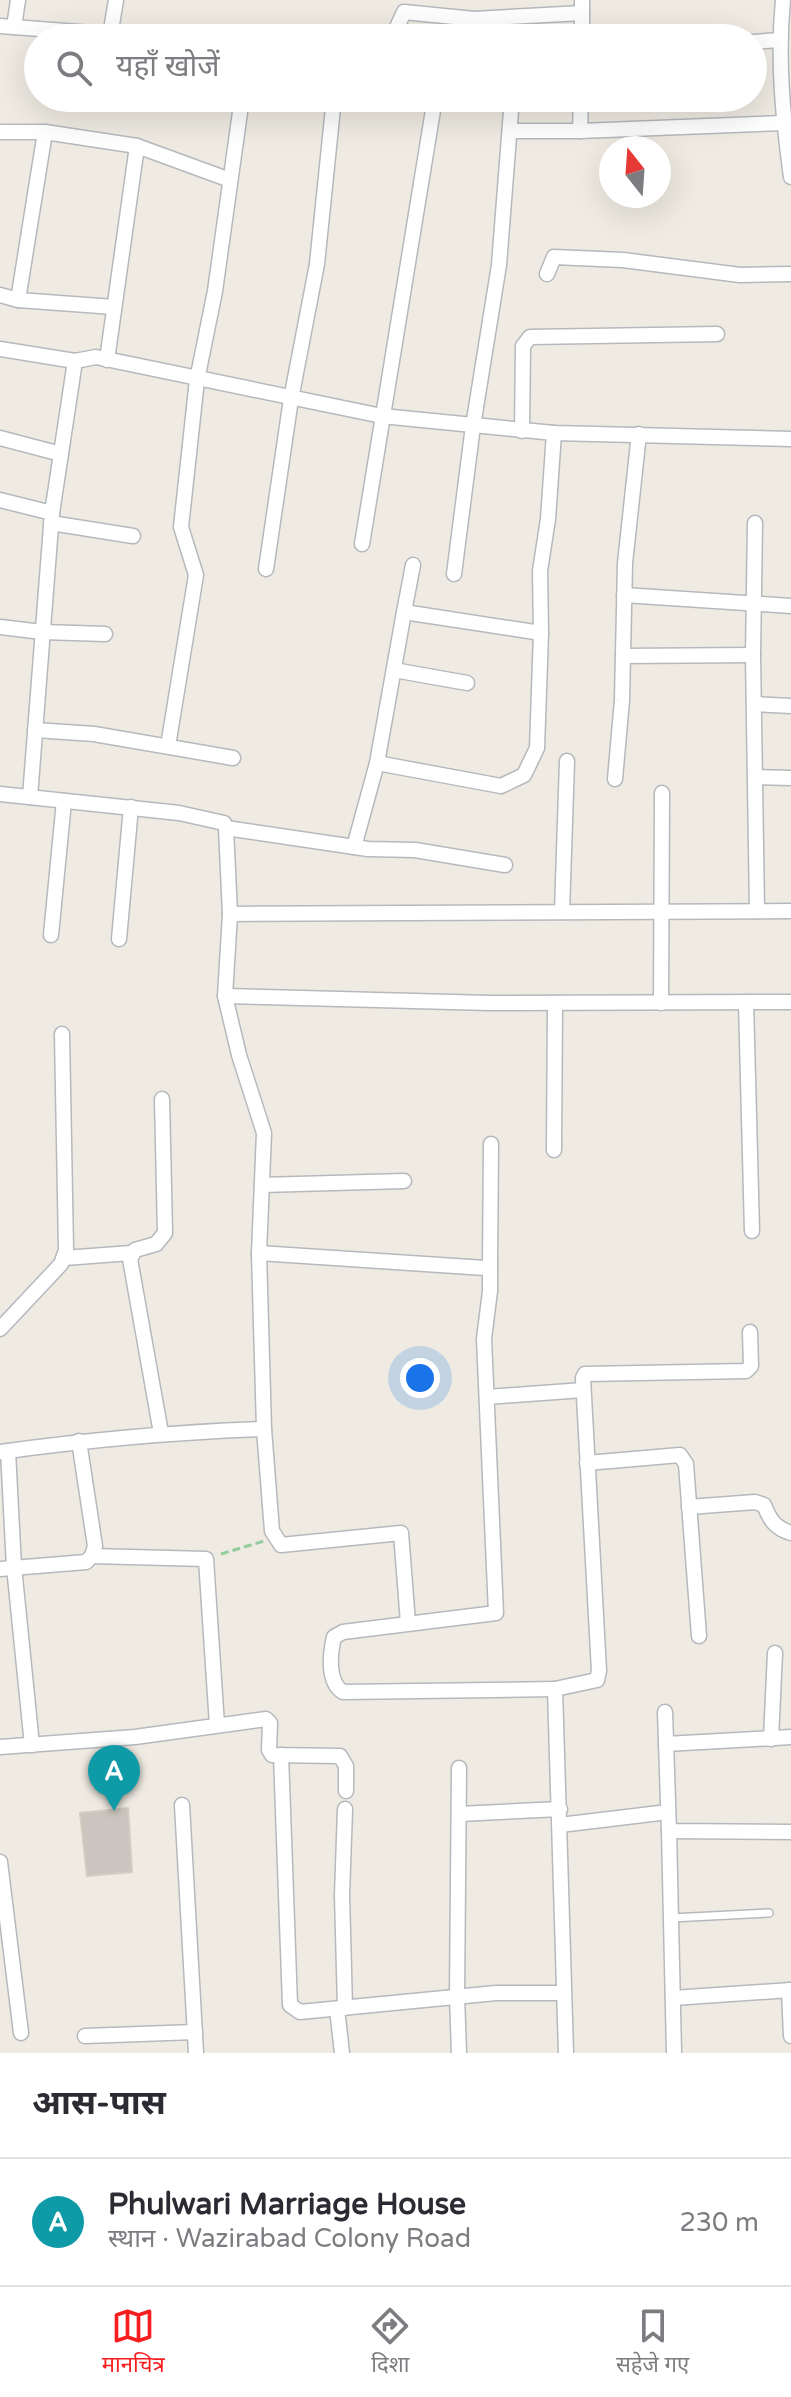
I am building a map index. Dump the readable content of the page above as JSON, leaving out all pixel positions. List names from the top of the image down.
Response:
{
  "north": "top",
  "page": {
    "search": "यहाँ खोजें",
    "pins": "A",
    "heading": "आस-पास",
    "list": [
      {
        "mark": "A",
        "name": "Phulwari Marriage House",
        "note": "स्थान · Wazirabad Colony Road",
        "value": "230 m"
      }
    ],
    "nav": ["मानचित्र", "दिशा", "सहेजे गए"]
  }
}
